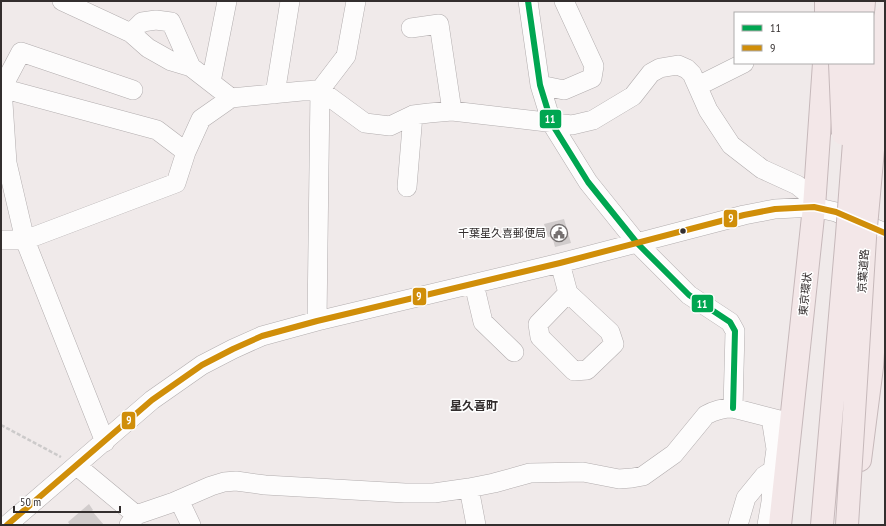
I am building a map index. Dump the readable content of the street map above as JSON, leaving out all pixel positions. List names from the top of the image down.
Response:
{
  "streets": {
    "highway": ["京葉道路", "東京環状"]
  },
  "districts": ["星久喜町"],
  "places": {
    "public building": ["千葉星久喜郵便局"]
  },
  "lines": ["transit line 11", "transit line 9"],
  "legend": ["11", "9"],
  "scale_bar": "50 m"
}
